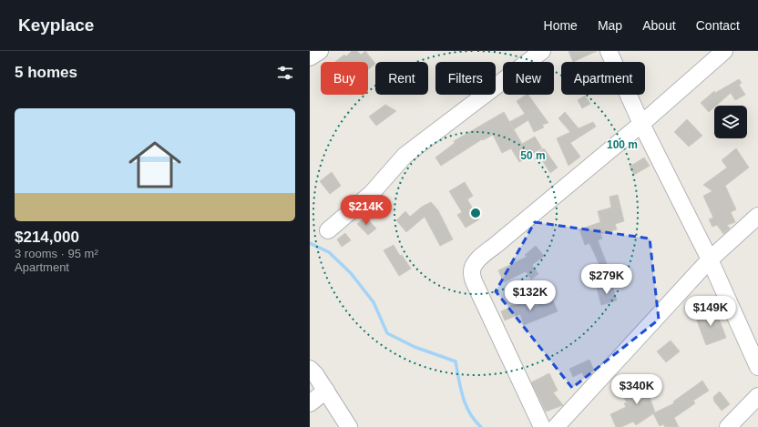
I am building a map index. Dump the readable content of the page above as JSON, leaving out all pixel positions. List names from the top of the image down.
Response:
{
  "page": {
    "header": "Keyplace",
    "nav": [
      "Home",
      "Map",
      "About",
      "Contact"
    ],
    "heading": "5 homes",
    "chip": [
      "Buy",
      "Rent",
      "Filters",
      "New",
      "Apartment"
    ],
    "list": [
      {
        "name": "$214,000",
        "note": "3 rooms · 95 m² · Apartment"
      }
    ],
    "price": [
      "$214K",
      "$279K",
      "$132K",
      "$149K",
      "$340K"
    ]
  },
  "rings": ["100 m", "50 m"]
}
